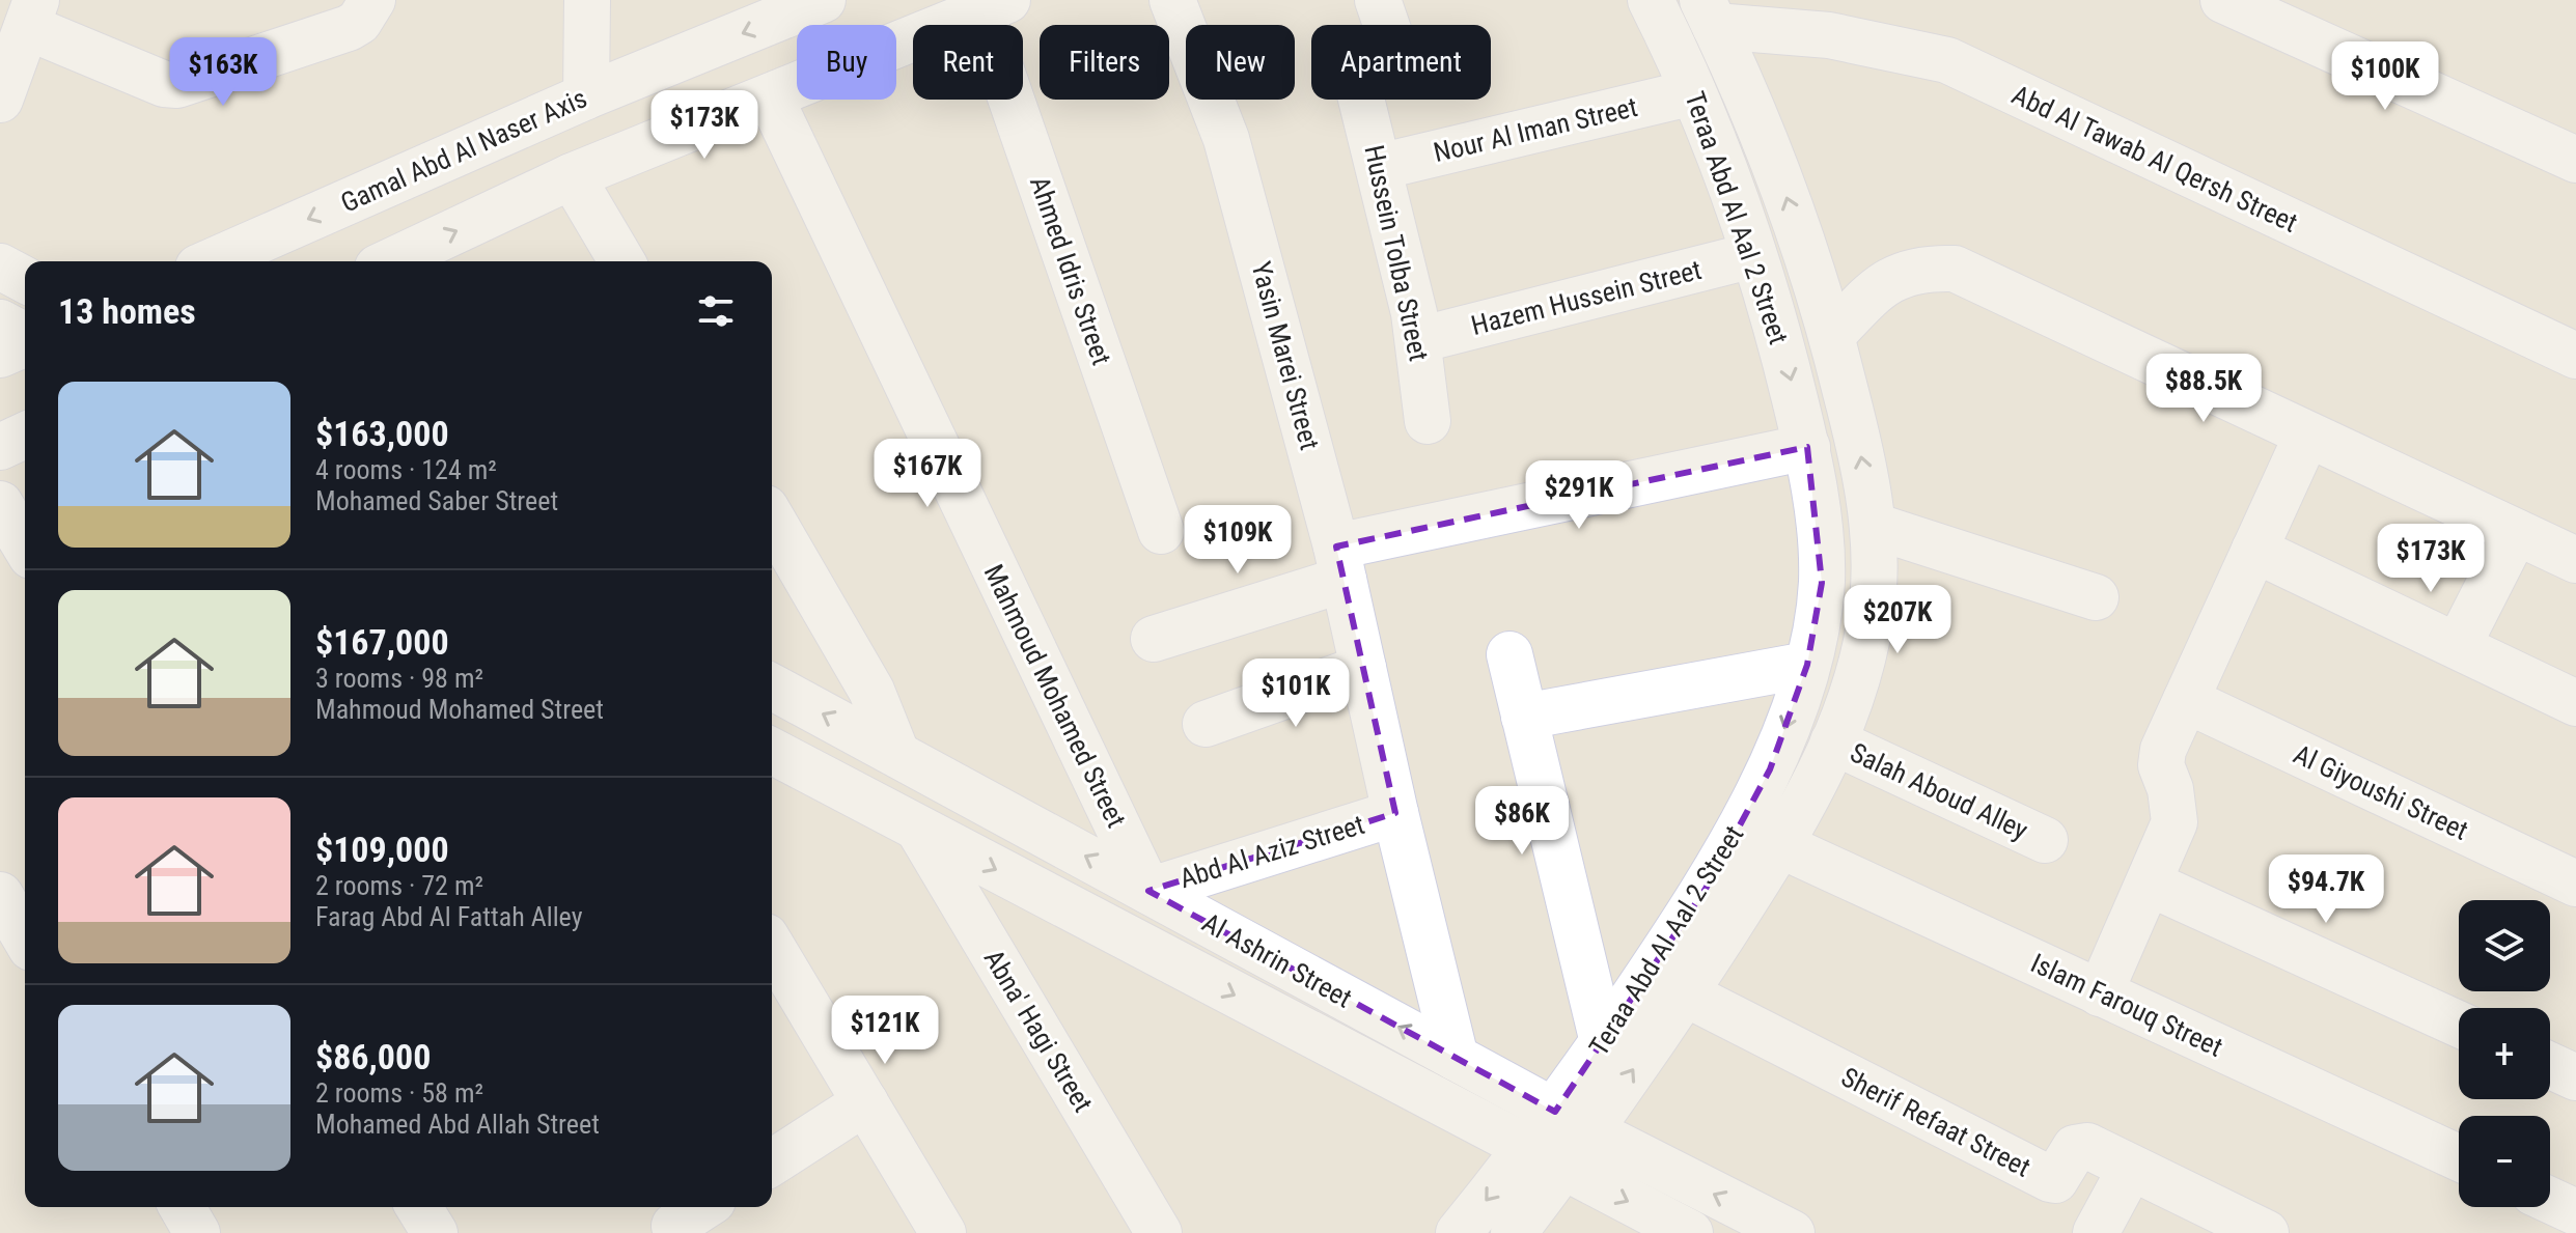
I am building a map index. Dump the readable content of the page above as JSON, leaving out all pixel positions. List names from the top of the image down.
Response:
{
  "streets": {
    "street": [
      "Nour Al Iman Street",
      "Gamal Abd Al Naser Axis",
      "Abd Al Tawab Al Qersh Street",
      "Teraa Abd Al Aal 2 Street",
      "Hussein Tolba Street",
      "Ahmed Idris Street",
      "Hazem Hussein Street",
      "Yasin Marei Street",
      "Mahmoud Mohamed Street",
      "Salah Aboud Alley",
      "Al Giyoushi Street",
      "Abd Al Aziz Street",
      "Al Ashrin Street",
      "Islam Farouq Street",
      "Abna' Hagi Street",
      "Sherif Refaat Street"
    ]
  },
  "crossings": [
    ["Nour Al Iman Street", "Teraa Abd Al Aal 2 Street"],
    ["Nour Al Iman Street", "Hussein Tolba Street"],
    ["Abd Al Tawab Al Qersh Street", "Teraa Abd Al Aal 2 Street"],
    ["Teraa Abd Al Aal 2 Street", "Hazem Hussein Street"],
    ["Teraa Abd Al Aal 2 Street", "Salah Aboud Alley"],
    ["Teraa Abd Al Aal 2 Street", "Al Ashrin Street"],
    ["Teraa Abd Al Aal 2 Street", "Islam Farouq Street"],
    ["Teraa Abd Al Aal 2 Street", "Sherif Refaat Street"],
    ["Hussein Tolba Street", "Hazem Hussein Street"],
    ["Yasin Marei Street", "Abd Al Aziz Street"],
    ["Yasin Marei Street", "Al Ashrin Street"],
    ["Mahmoud Mohamed Street", "Abd Al Aziz Street"],
    ["Mahmoud Mohamed Street", "Al Ashrin Street"],
    ["Abd Al Aziz Street", "Al Ashrin Street"],
    ["Al Ashrin Street", "Abna' Hagi Street"]
  ],
  "page": {
    "chip": [
      "Buy",
      "Rent",
      "Filters",
      "New",
      "Apartment"
    ],
    "price": [
      "$163K",
      "$100K",
      "$173K",
      "$88.5K",
      "$167K",
      "$291K",
      "$109K",
      "$173K",
      "$207K",
      "$101K",
      "$86K",
      "$94.7K",
      "$121K"
    ],
    "heading": "13 homes",
    "list": [
      {
        "name": "$163,000",
        "note": "4 rooms · 124 m² · Mohamed Saber Street"
      },
      {
        "name": "$167,000",
        "note": "3 rooms · 98 m² · Mahmoud Mohamed Street"
      },
      {
        "name": "$109,000",
        "note": "2 rooms · 72 m² · Farag Abd Al Fattah Alley"
      },
      {
        "name": "$86,000",
        "note": "2 rooms · 58 m² · Mohamed Abd Allah Street"
      }
    ],
    "map_buttons": ["+", "−"]
  }
}
